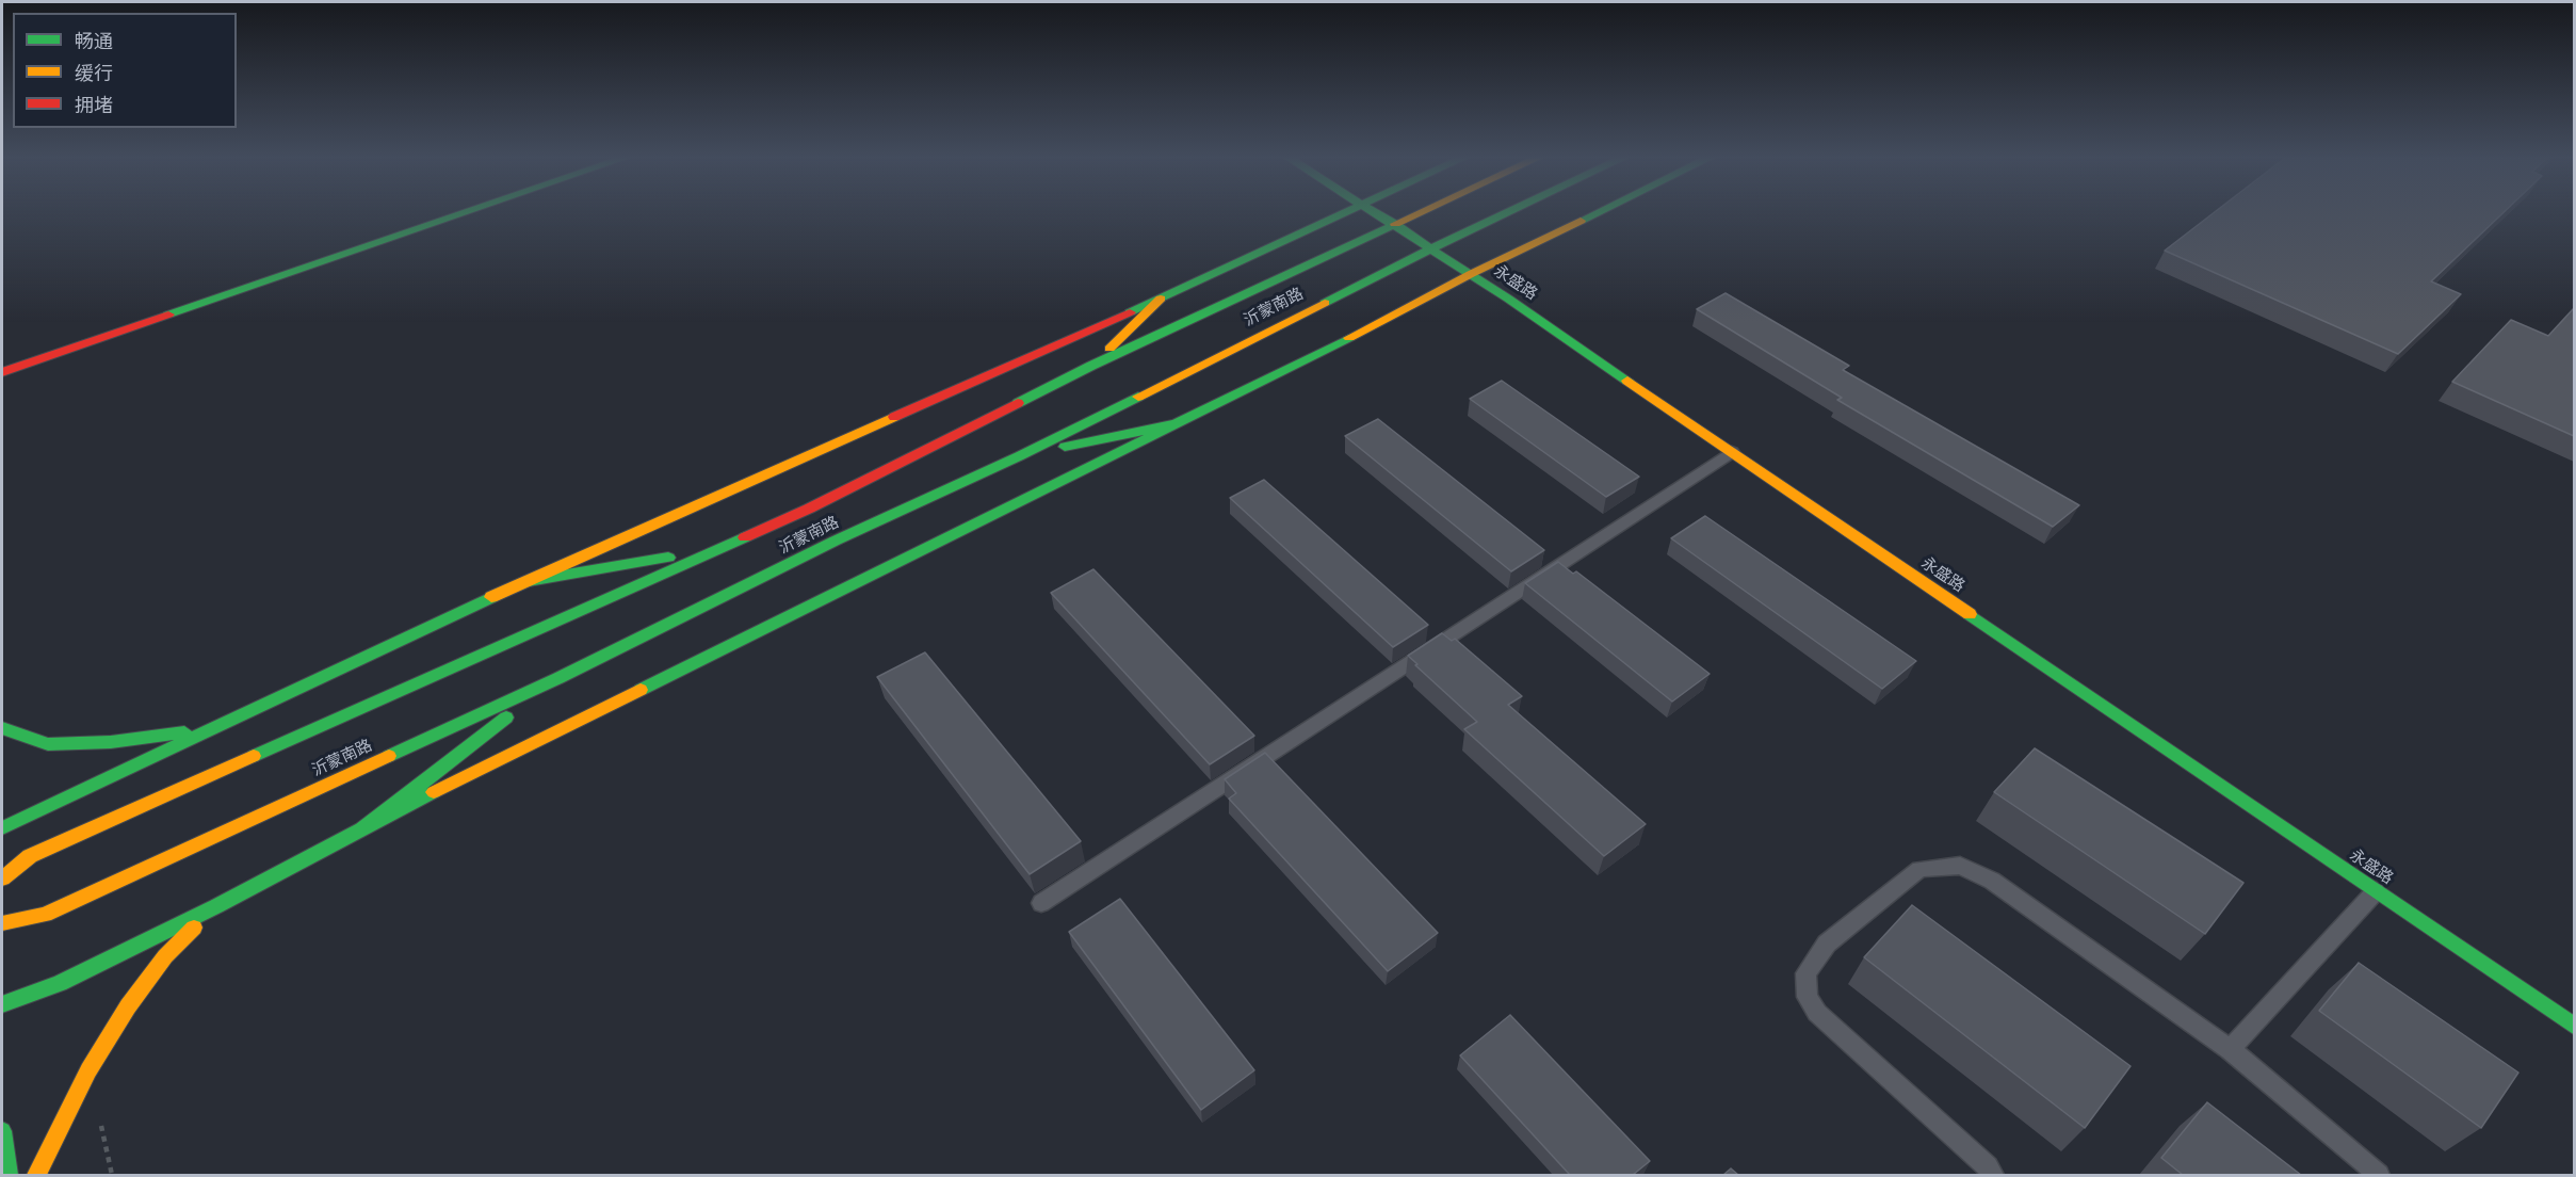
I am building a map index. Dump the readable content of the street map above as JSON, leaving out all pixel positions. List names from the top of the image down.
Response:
{
  "streets": {
    "main road": ["永盛路", "沂蒙南路"]
  },
  "crossings": [
    ["永盛路", "沂蒙南路"]
  ],
  "legend": ["畅通", "缓行", "拥堵"]
}
